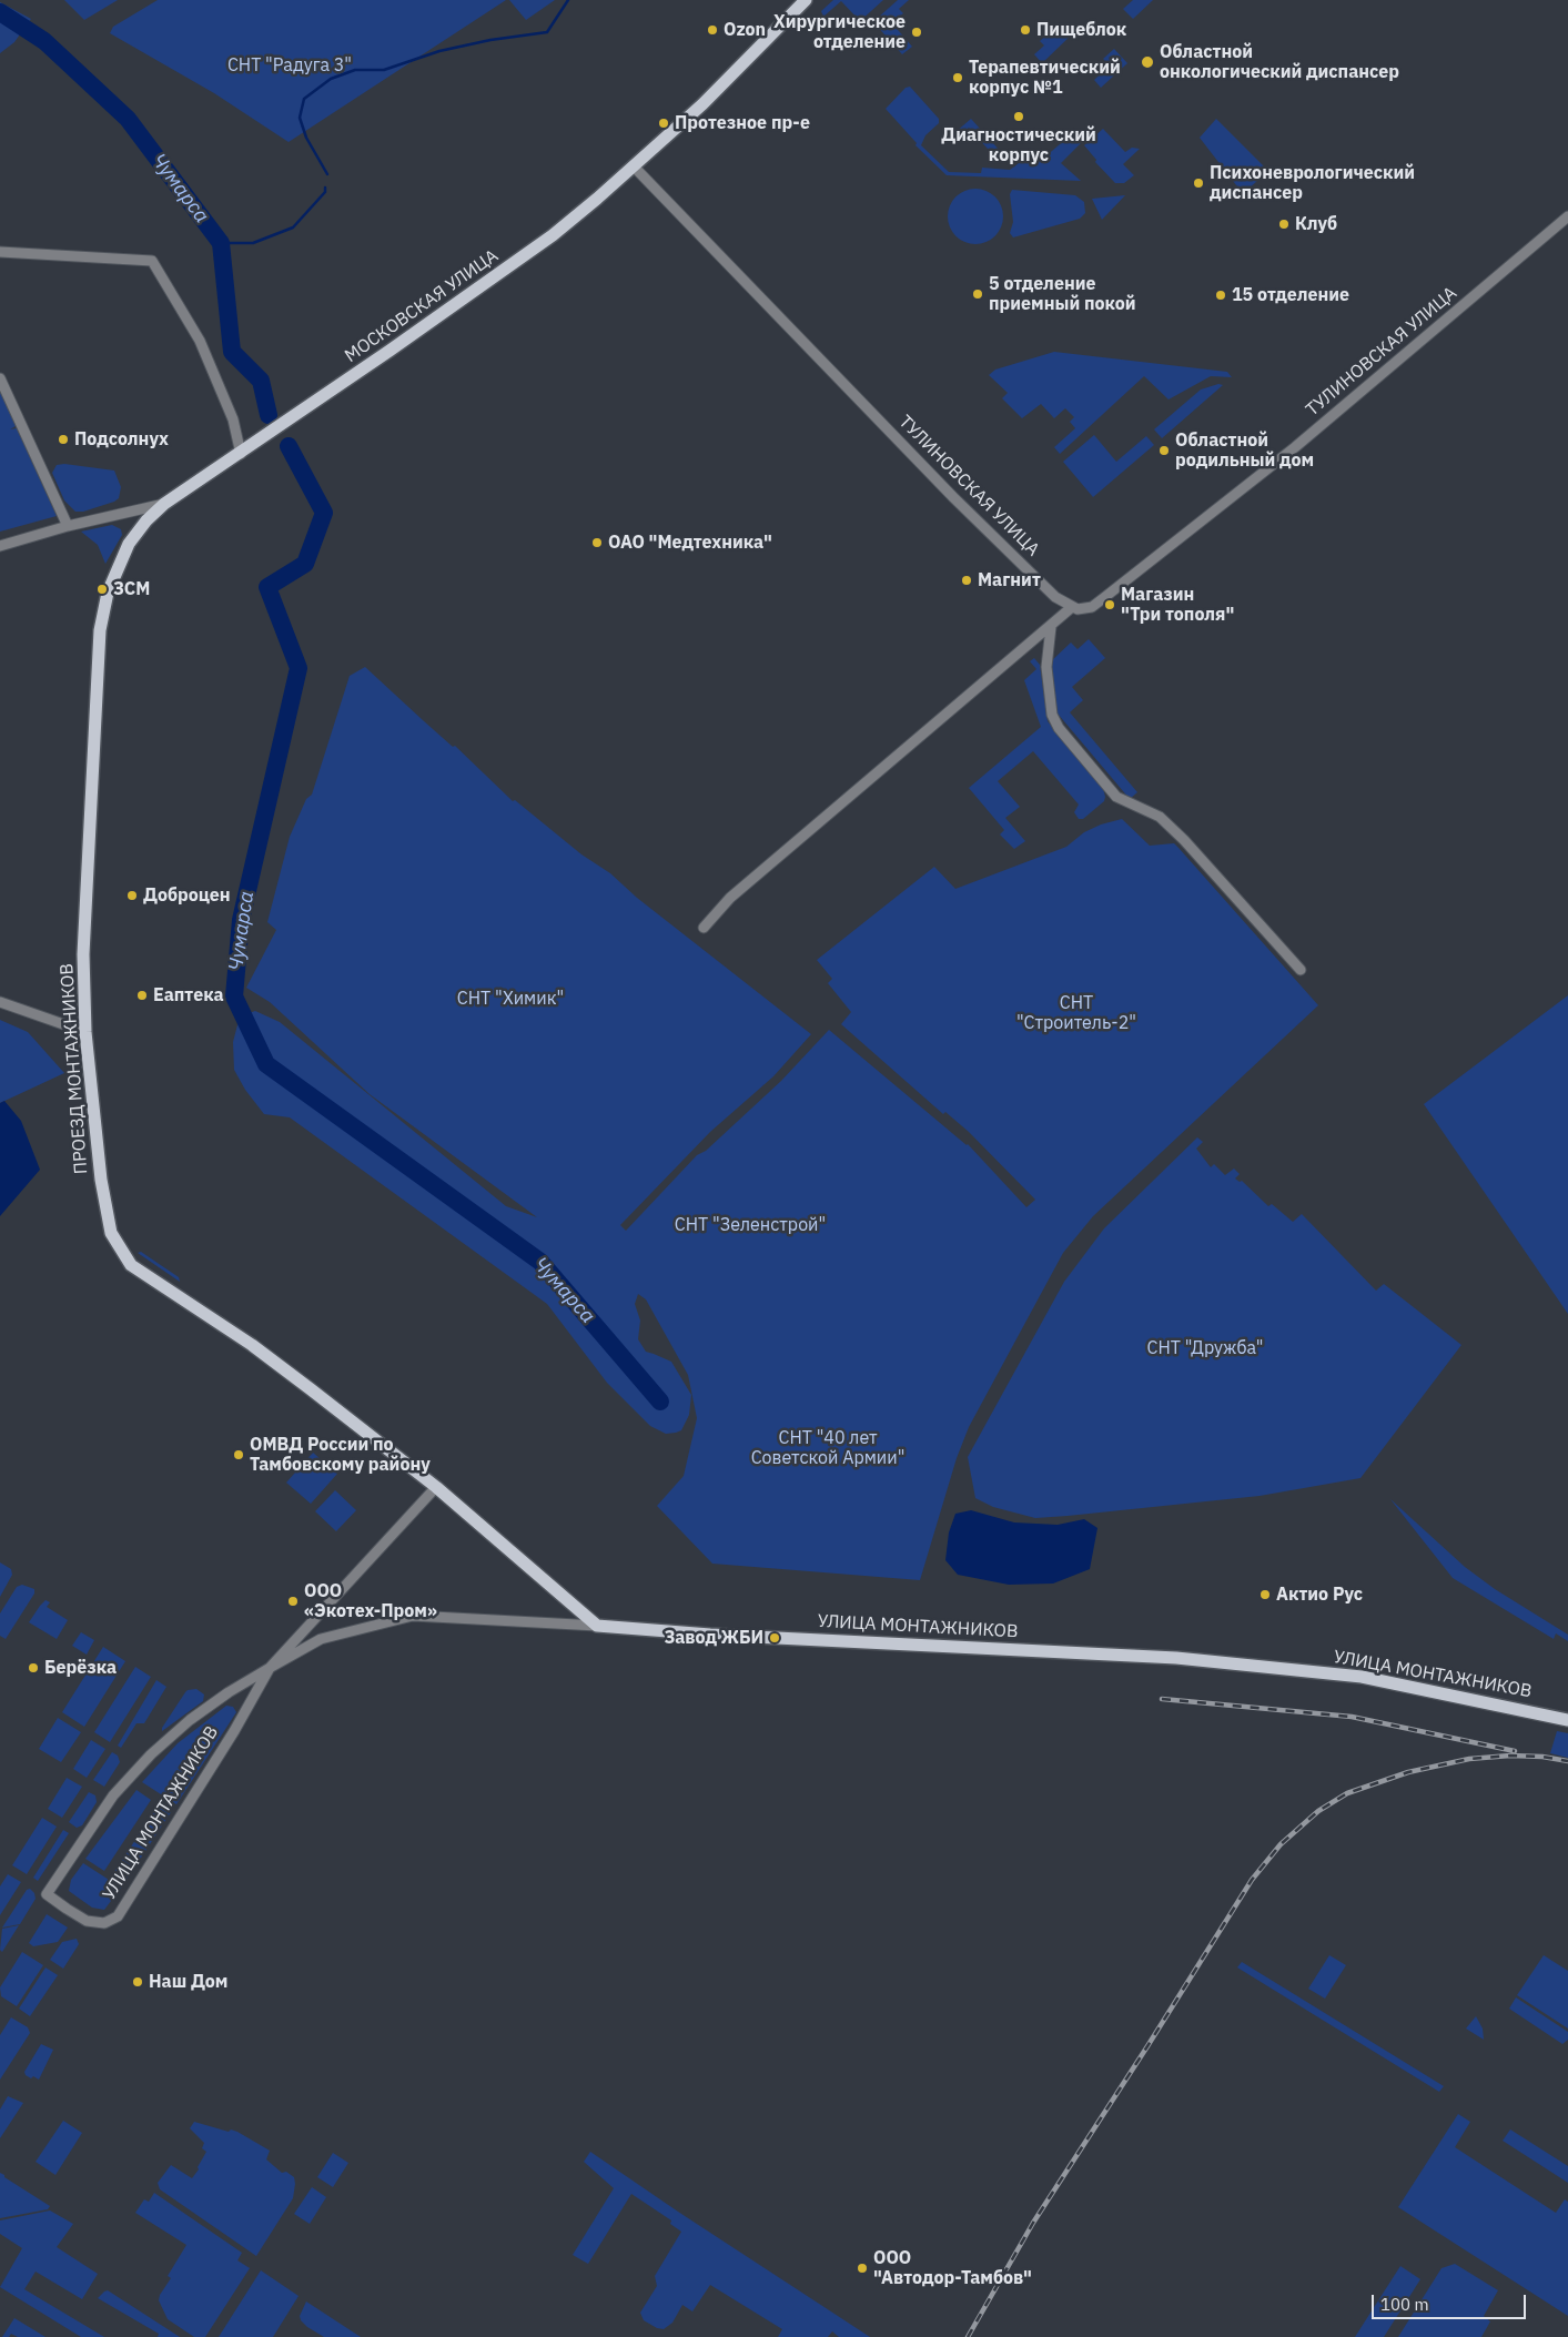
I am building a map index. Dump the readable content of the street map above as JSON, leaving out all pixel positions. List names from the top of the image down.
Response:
{
  "streets": {
    "main road": ["МОСКОВСКАЯ УЛИЦА", "ПРОЕЗД МОНТАЖНИКОВ", "УЛИЦА МОНТАЖНИКОВ"],
    "street": ["ТУЛИНОВСКАЯ УЛИЦА"]
  },
  "crossings": [
    ["МОСКОВСКАЯ УЛИЦА", "ТУЛИНОВСКАЯ УЛИЦА"],
    ["МОСКОВСКАЯ УЛИЦА", "ПРОЕЗД МОНТАЖНИКОВ"],
    ["ПРОЕЗД МОНТАЖНИКОВ", "УЛИЦА МОНТАЖНИКОВ"]
  ],
  "water": ["Чумарса"],
  "parks": [
    "СНТ \"Радуга 3\"",
    "СНТ \"Химик\"",
    "СНТ \"Строитель-2\"",
    "СНТ \"Зеленстрой\"",
    "СНТ \"Дружба\"",
    "СНТ \"40 лет Советской Армии\""
  ],
  "places": [
    "Ozon",
    "Пищеблок",
    "Хирургическое отделение",
    "Областной онкологический диспансер",
    "Терапевтический корпус №1",
    "Диагностический корпус",
    "Протезное пр-е",
    "Психоневрологический диспансер",
    "Клуб",
    "5 отделение приемный покой",
    "15 отделение",
    "Подсолнух",
    "Областной родильный дом",
    "ОАО \"Медтехника\"",
    "Магнит",
    "ЗСМ",
    "Магазин \"Три тополя\"",
    "Доброцен",
    "Еаптека",
    "ОМВД России по Тамбовскому району",
    "Актио Рус",
    "ООО «Экотех-Пром»",
    "Завод ЖБИ",
    "Берёзка",
    "Наш Дом",
    "ООО \"Автодор-Тамбов\""
  ],
  "scale_bar": "100 m"
}
